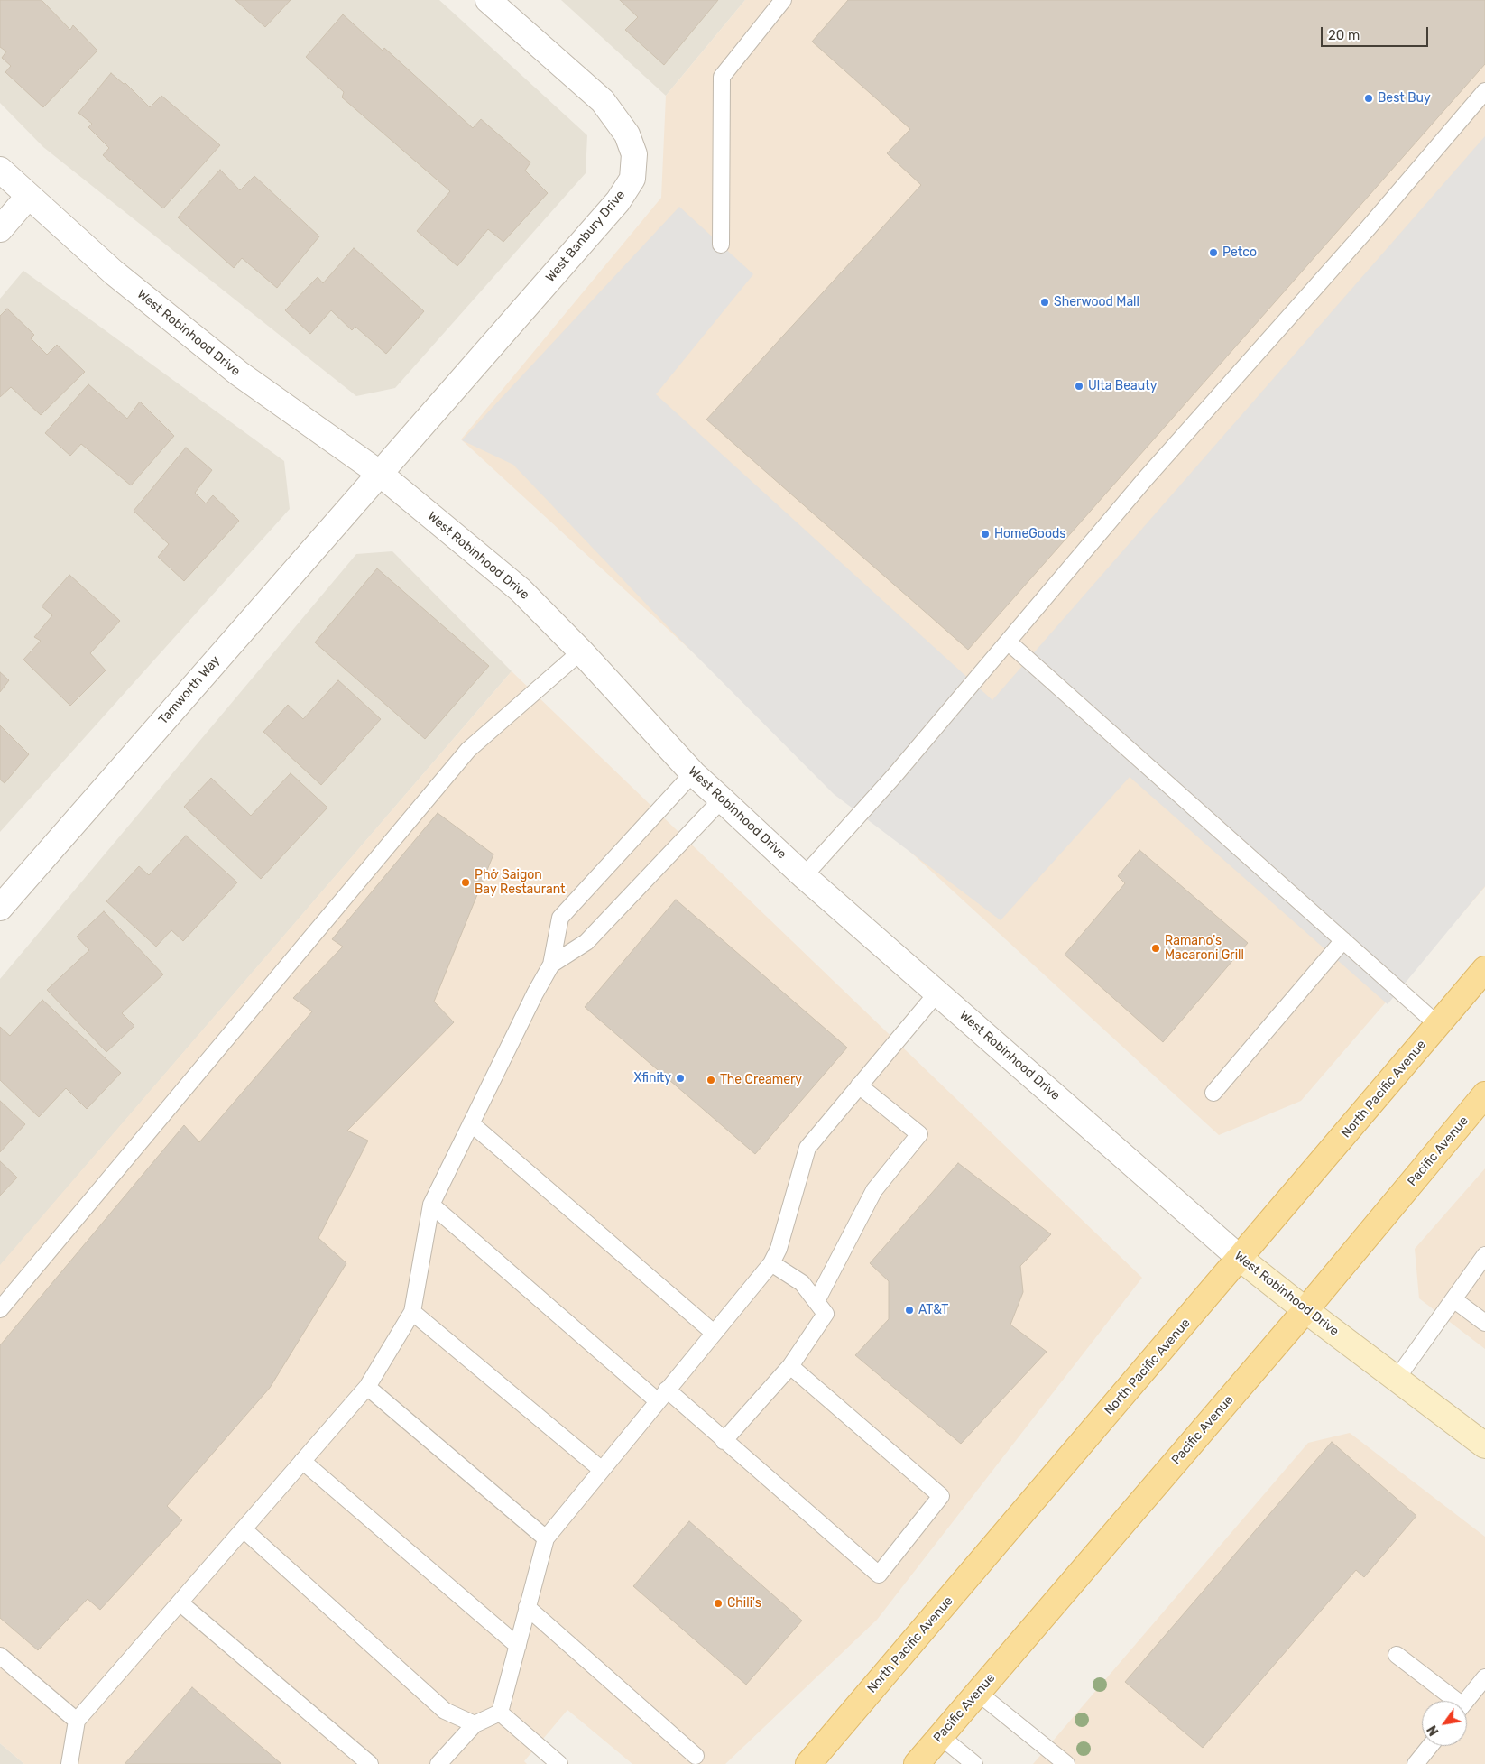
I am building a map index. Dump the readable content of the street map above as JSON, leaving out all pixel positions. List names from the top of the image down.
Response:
{
  "streets": {
    "main road": ["West Robinhood Drive", "North Pacific Avenue", "Pacific Avenue"],
    "street": ["West Banbury Drive", "Tamworth Way"]
  },
  "crossings": [
    ["West Banbury Drive", "West Robinhood Drive"],
    ["West Banbury Drive", "Tamworth Way"],
    ["West Robinhood Drive", "Tamworth Way"],
    ["West Robinhood Drive", "North Pacific Avenue"],
    ["West Robinhood Drive", "Pacific Avenue"]
  ],
  "places": [
    "Best Buy",
    "Petco",
    "Sherwood Mall",
    "Ulta Beauty",
    "HomeGoods",
    "Phở Saigon Bay Restaurant",
    "Ramano's Macaroni Grill",
    "Xfinity",
    "The Creamery",
    "AT&T",
    "Chili's"
  ],
  "scale_bar": "20 m",
  "north": "bottom left"
}
